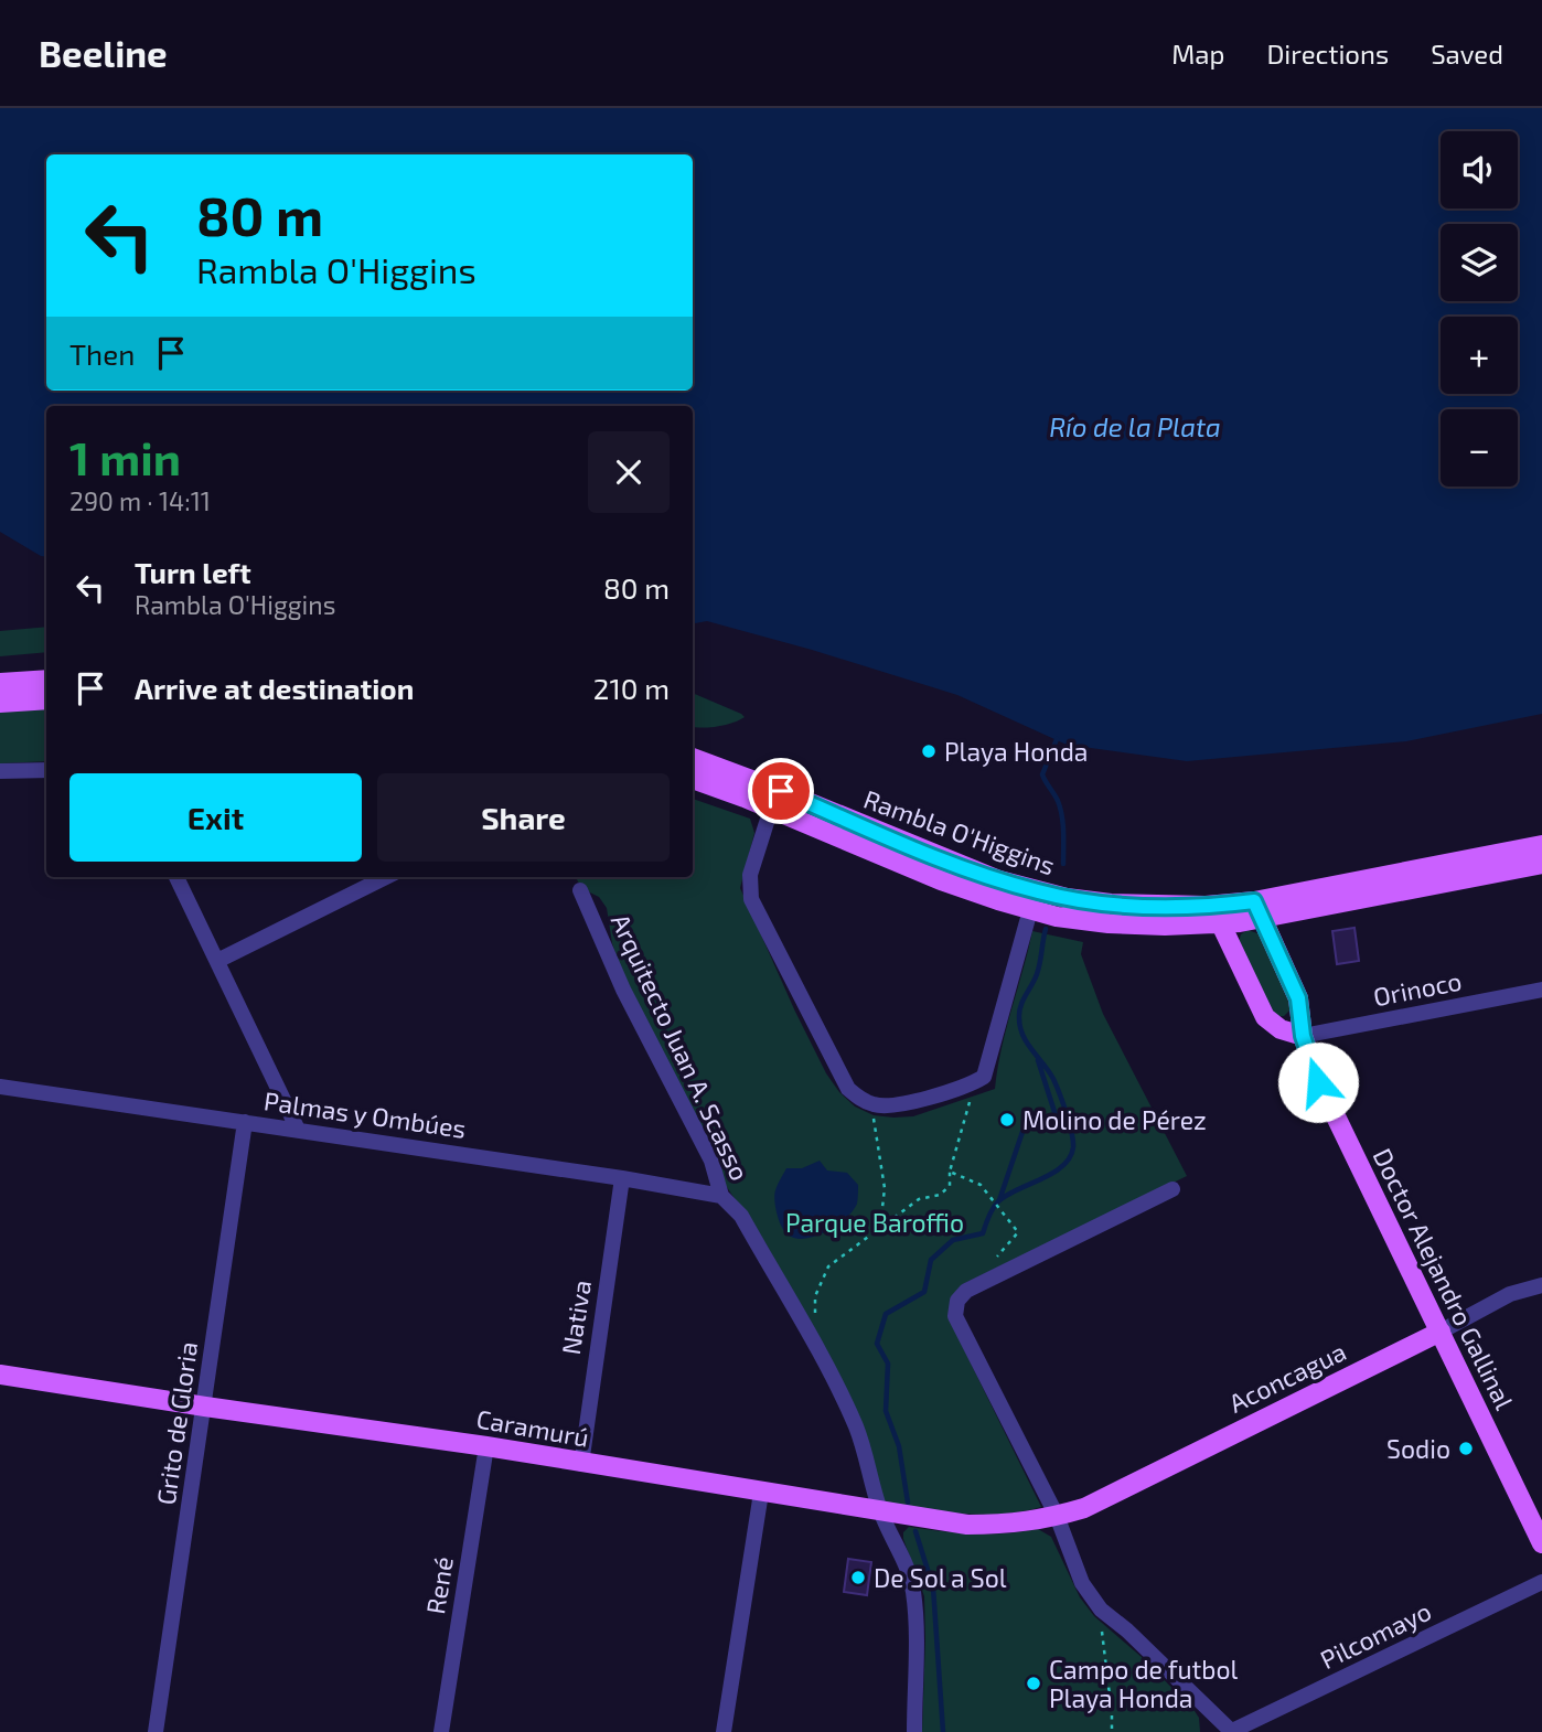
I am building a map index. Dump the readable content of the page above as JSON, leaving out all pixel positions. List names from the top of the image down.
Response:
{
  "streets": {
    "main road": [
      "Rambla O'Higgins",
      "Doctor Alejandro Gallinal",
      "Aconcagua",
      "Caramurú"
    ],
    "street": [
      "Orinoco",
      "Arquitecto Juan A. Scasso",
      "Palmas y Ombúes",
      "Nativa",
      "Grito de Gloria",
      "René",
      "Pilcomayo"
    ]
  },
  "crossings": [
    ["Rambla O'Higgins", "Doctor Alejandro Gallinal"],
    ["Orinoco", "Doctor Alejandro Gallinal"],
    ["Arquitecto Juan A. Scasso", "Palmas y Ombúes"],
    ["Arquitecto Juan A. Scasso", "Caramurú"],
    ["Palmas y Ombúes", "Nativa"],
    ["Palmas y Ombúes", "Grito de Gloria"],
    ["Doctor Alejandro Gallinal", "Aconcagua"],
    ["Nativa", "Caramurú"],
    ["Aconcagua", "Caramurú"],
    ["Grito de Gloria", "Caramurú"],
    ["Caramurú", "René"]
  ],
  "water": ["Río de la Plata"],
  "parks": ["Parque Baroffio"],
  "places": [
    "Playa Honda",
    "Molino de Pérez",
    "Sodio",
    "De Sol a Sol",
    "Campo de futbol Playa Honda"
  ],
  "page": {
    "header": "Beeline",
    "nav": ["Map", "Directions", "Saved"],
    "map_buttons": ["+", "−"],
    "turn": ["80 m", "Rambla O'Higgins"],
    "then": "Then",
    "heading": ["1 min", "290 m · 14:11"],
    "list": [
      {
        "name": "Turn left",
        "note": "Rambla O'Higgins",
        "value": "80 m"
      },
      {
        "name": "Arrive at destination",
        "value": "210 m"
      }
    ],
    "buttons": ["Exit", "Share"]
  }
}
